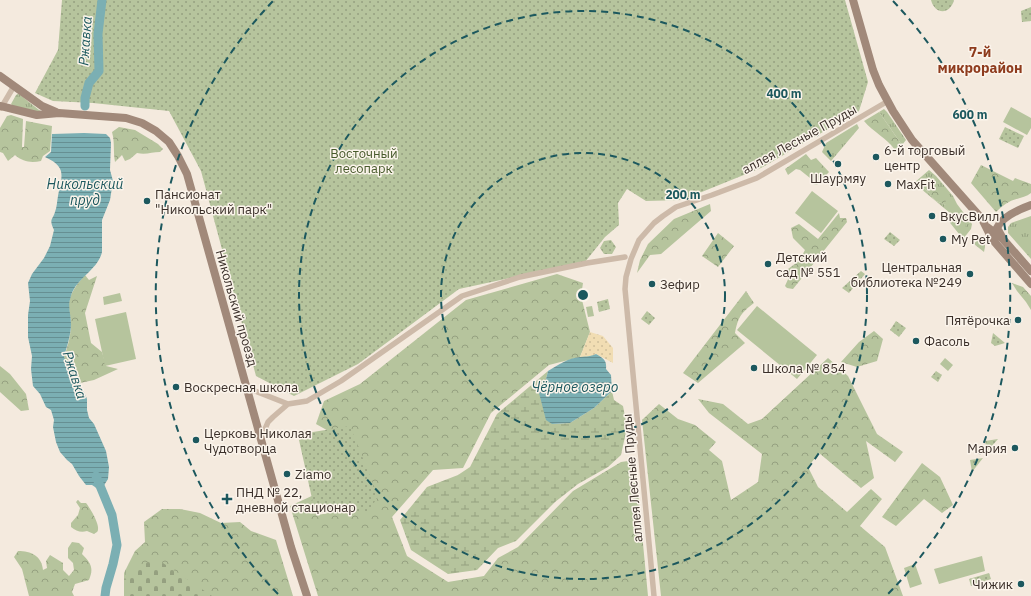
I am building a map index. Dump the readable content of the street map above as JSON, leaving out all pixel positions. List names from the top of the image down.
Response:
{
  "streets": {
    "street": ["аллея Лесные Пруды", "Никольский проезд"]
  },
  "districts": ["7-й микрорайон"],
  "water": ["Ржавка", "Никольский пруд", "Чёрное озеро"],
  "parks": ["Восточный лесопарк"],
  "places": {
    "other": [
      "6-й торговый центр",
      "Шаурмяу",
      "MaxFit",
      "Пансионат \"Никольский парк\"",
      "ВкусВилл",
      "My Pet",
      "Детский сад № 551",
      "Центральная библиотека №249",
      "Зефир",
      "Пятёрочка",
      "Фасоль",
      "Школа № 854",
      "Воскресная школа",
      "Церковь Николая Чудотворца",
      "Мария",
      "Ziamo",
      "Чижик"
    ],
    "health": ["ПНД № 22, дневной стационар"]
  },
  "rings": ["400 m", "600 m", "200 m"]
}
